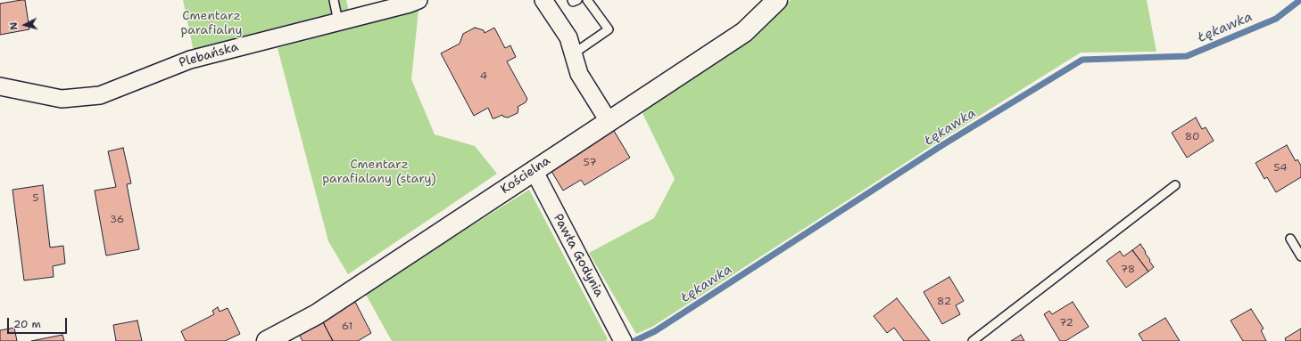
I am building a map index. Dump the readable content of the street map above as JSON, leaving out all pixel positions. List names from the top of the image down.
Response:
{
  "streets": {
    "street": ["Plebańska", "Kościelna", "Pawła Godynia"]
  },
  "crossings": [
    ["Kościelna", "Pawła Godynia"]
  ],
  "water": ["Łękawka"],
  "parks": ["Cmentarz parafialny", "Cmentarz parafialany (stary)"],
  "house_numbers": [
    "4",
    "80",
    "57",
    "54",
    "5",
    "36",
    "78",
    "82",
    "72",
    "61"
  ],
  "scale_bar": "20 m",
  "north": "left"
}
